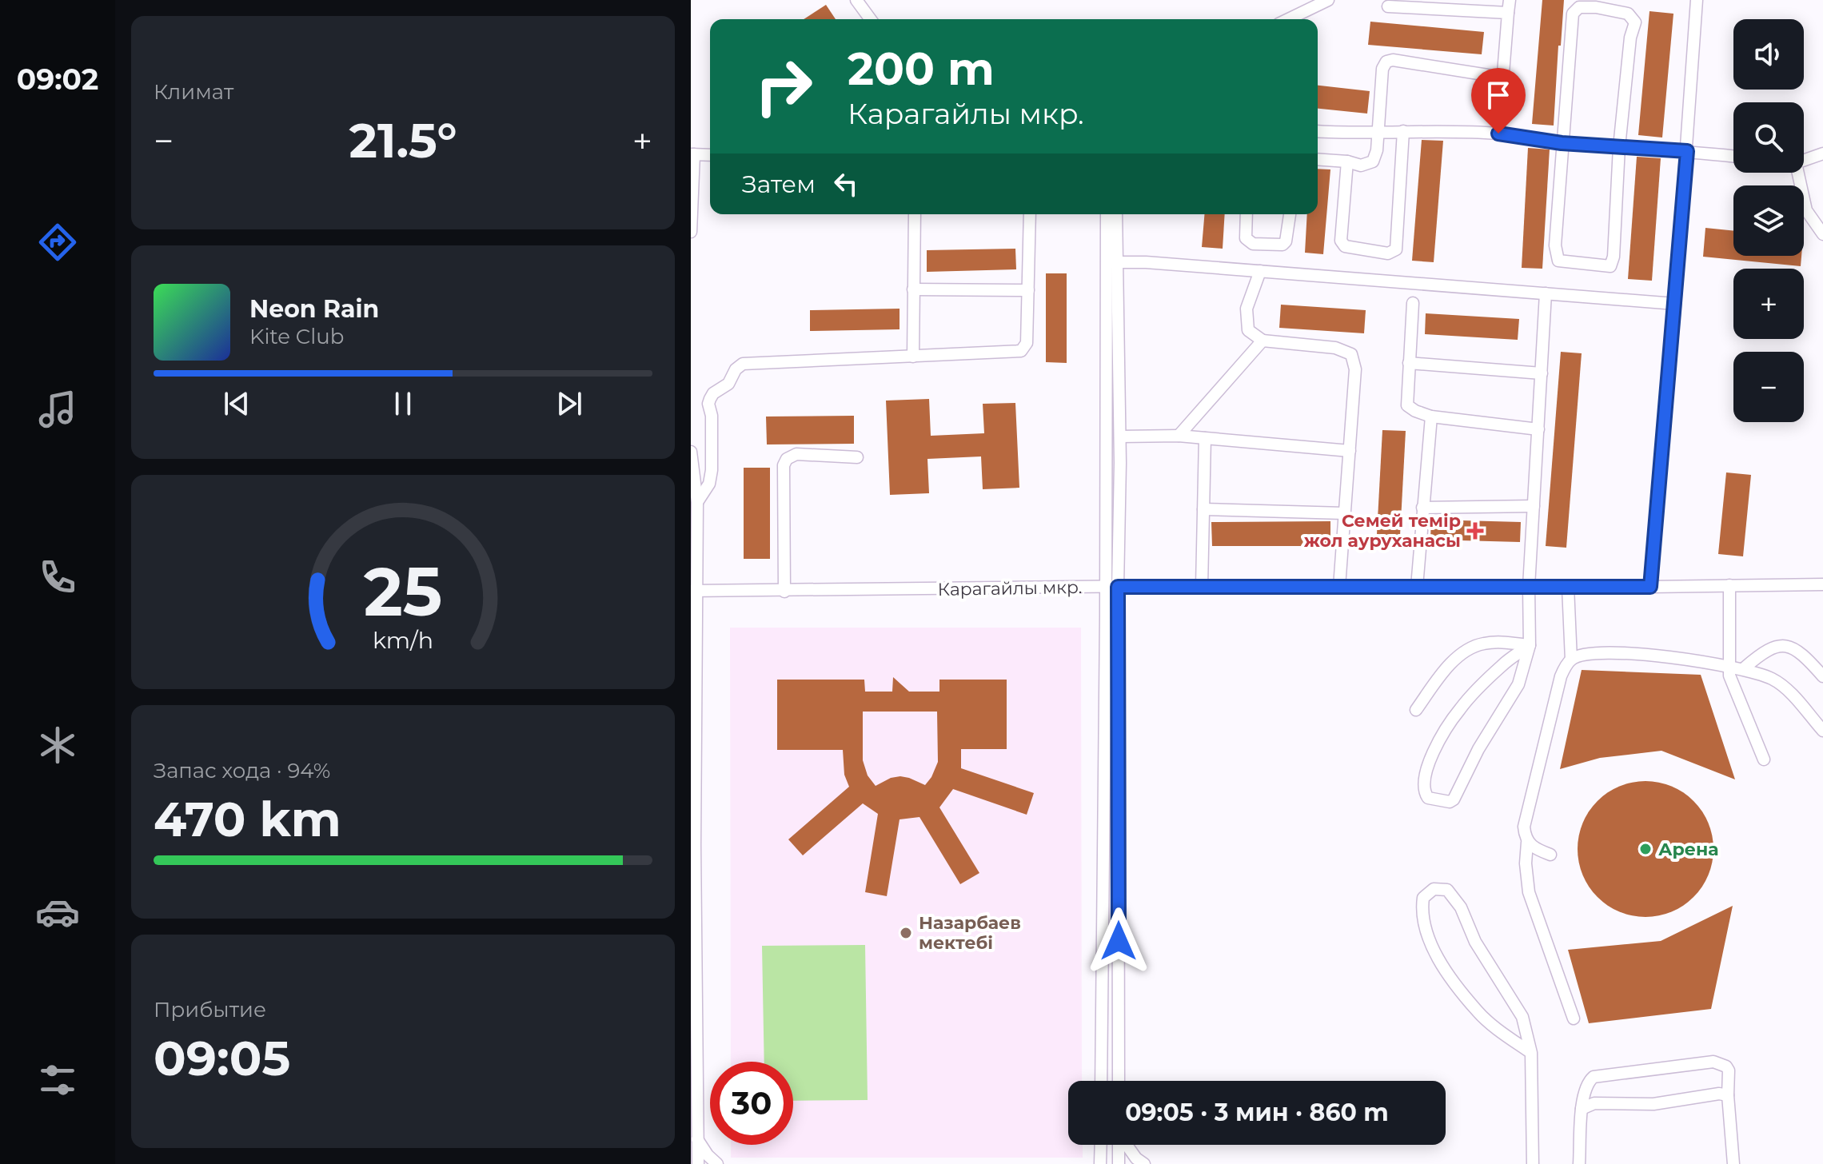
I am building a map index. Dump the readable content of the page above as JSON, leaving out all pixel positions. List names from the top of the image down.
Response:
{
  "streets": {
    "street": ["Карагайлы мкр."]
  },
  "places": {
    "health": ["Семей темір жол ауруханасы"],
    "other": ["Арена", "Назарбаев мектебі"]
  },
  "page": {
    "tabs": "09:02",
    "tile": [
      "Климат",
      ["Запас хода · 94%", "470 km"],
      ["Прибытие", "09:05"]
    ],
    "map_buttons": ["+", "−"],
    "turn": ["200 m", "Карагайлы мкр."],
    "heat": ["−", "21.5°", "+"],
    "then": "Затем",
    "song": ["Neon Rain", "Kite Club"],
    "limit": "30",
    "trip": "09:05 · 3 мин · 860 m",
    "gauge": ["25", "km/h"]
  }
}
